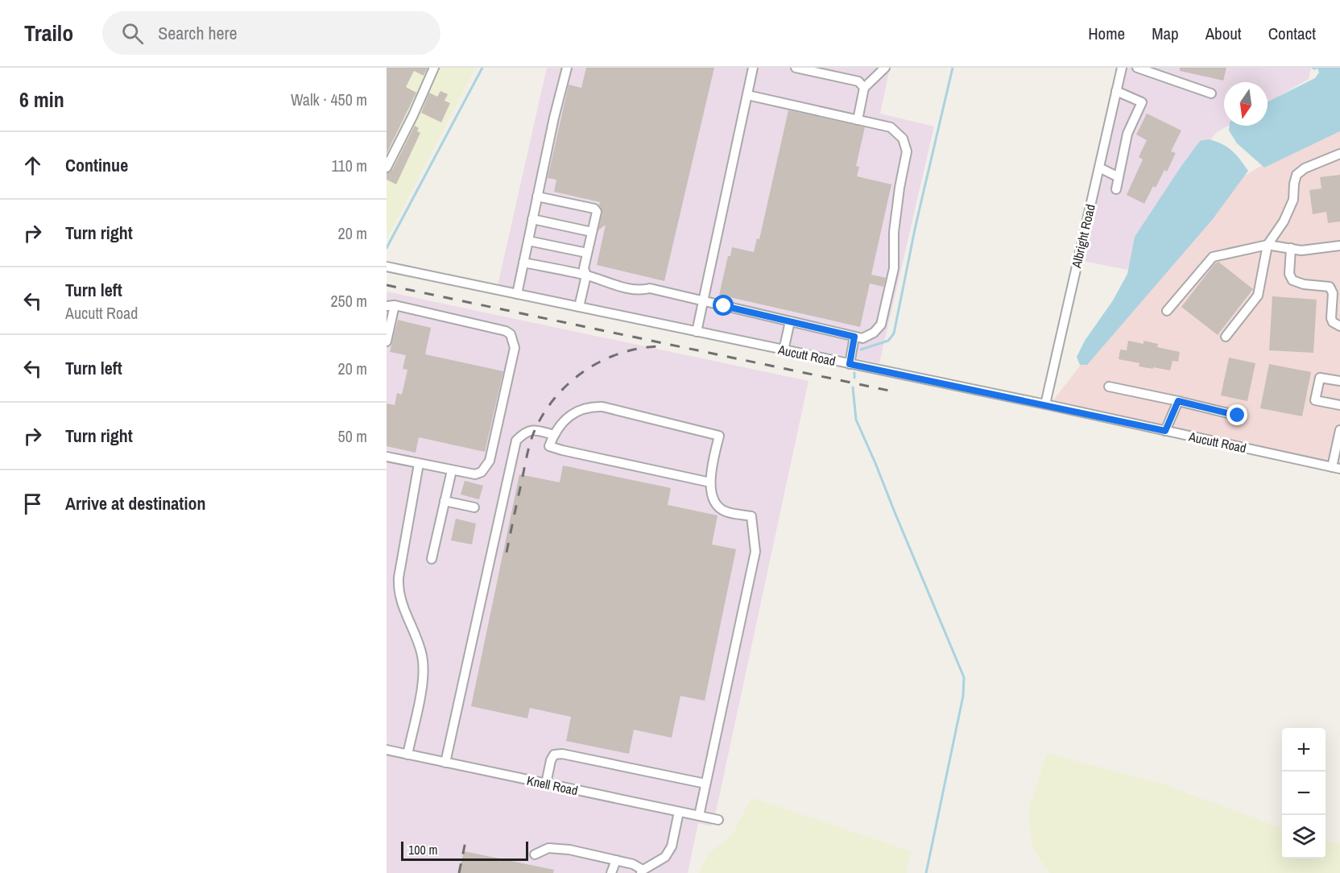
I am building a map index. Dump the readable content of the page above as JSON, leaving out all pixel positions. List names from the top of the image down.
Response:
{
  "streets": {
    "street": ["Albright Road", "Aucutt Road", "Knell Road"]
  },
  "crossings": [
    ["Albright Road", "Aucutt Road"]
  ],
  "scale_bar": "100 m",
  "north": "bottom",
  "page": {
    "header": "Trailo",
    "search": "Search here",
    "nav": [
      "Home",
      "Map",
      "About",
      "Contact"
    ],
    "heading": ["6 min", "Walk · 450 m"],
    "list": [
      ["Continue", "110 m"],
      ["Turn right", "20 m"],
      ["Turn left", "Aucutt Road", "250 m"],
      ["Turn left", "20 m"],
      ["Turn right", "50 m"],
      "Arrive at destination"
    ],
    "map_buttons": ["+", "−"],
    "scale": "100 m"
  }
}
